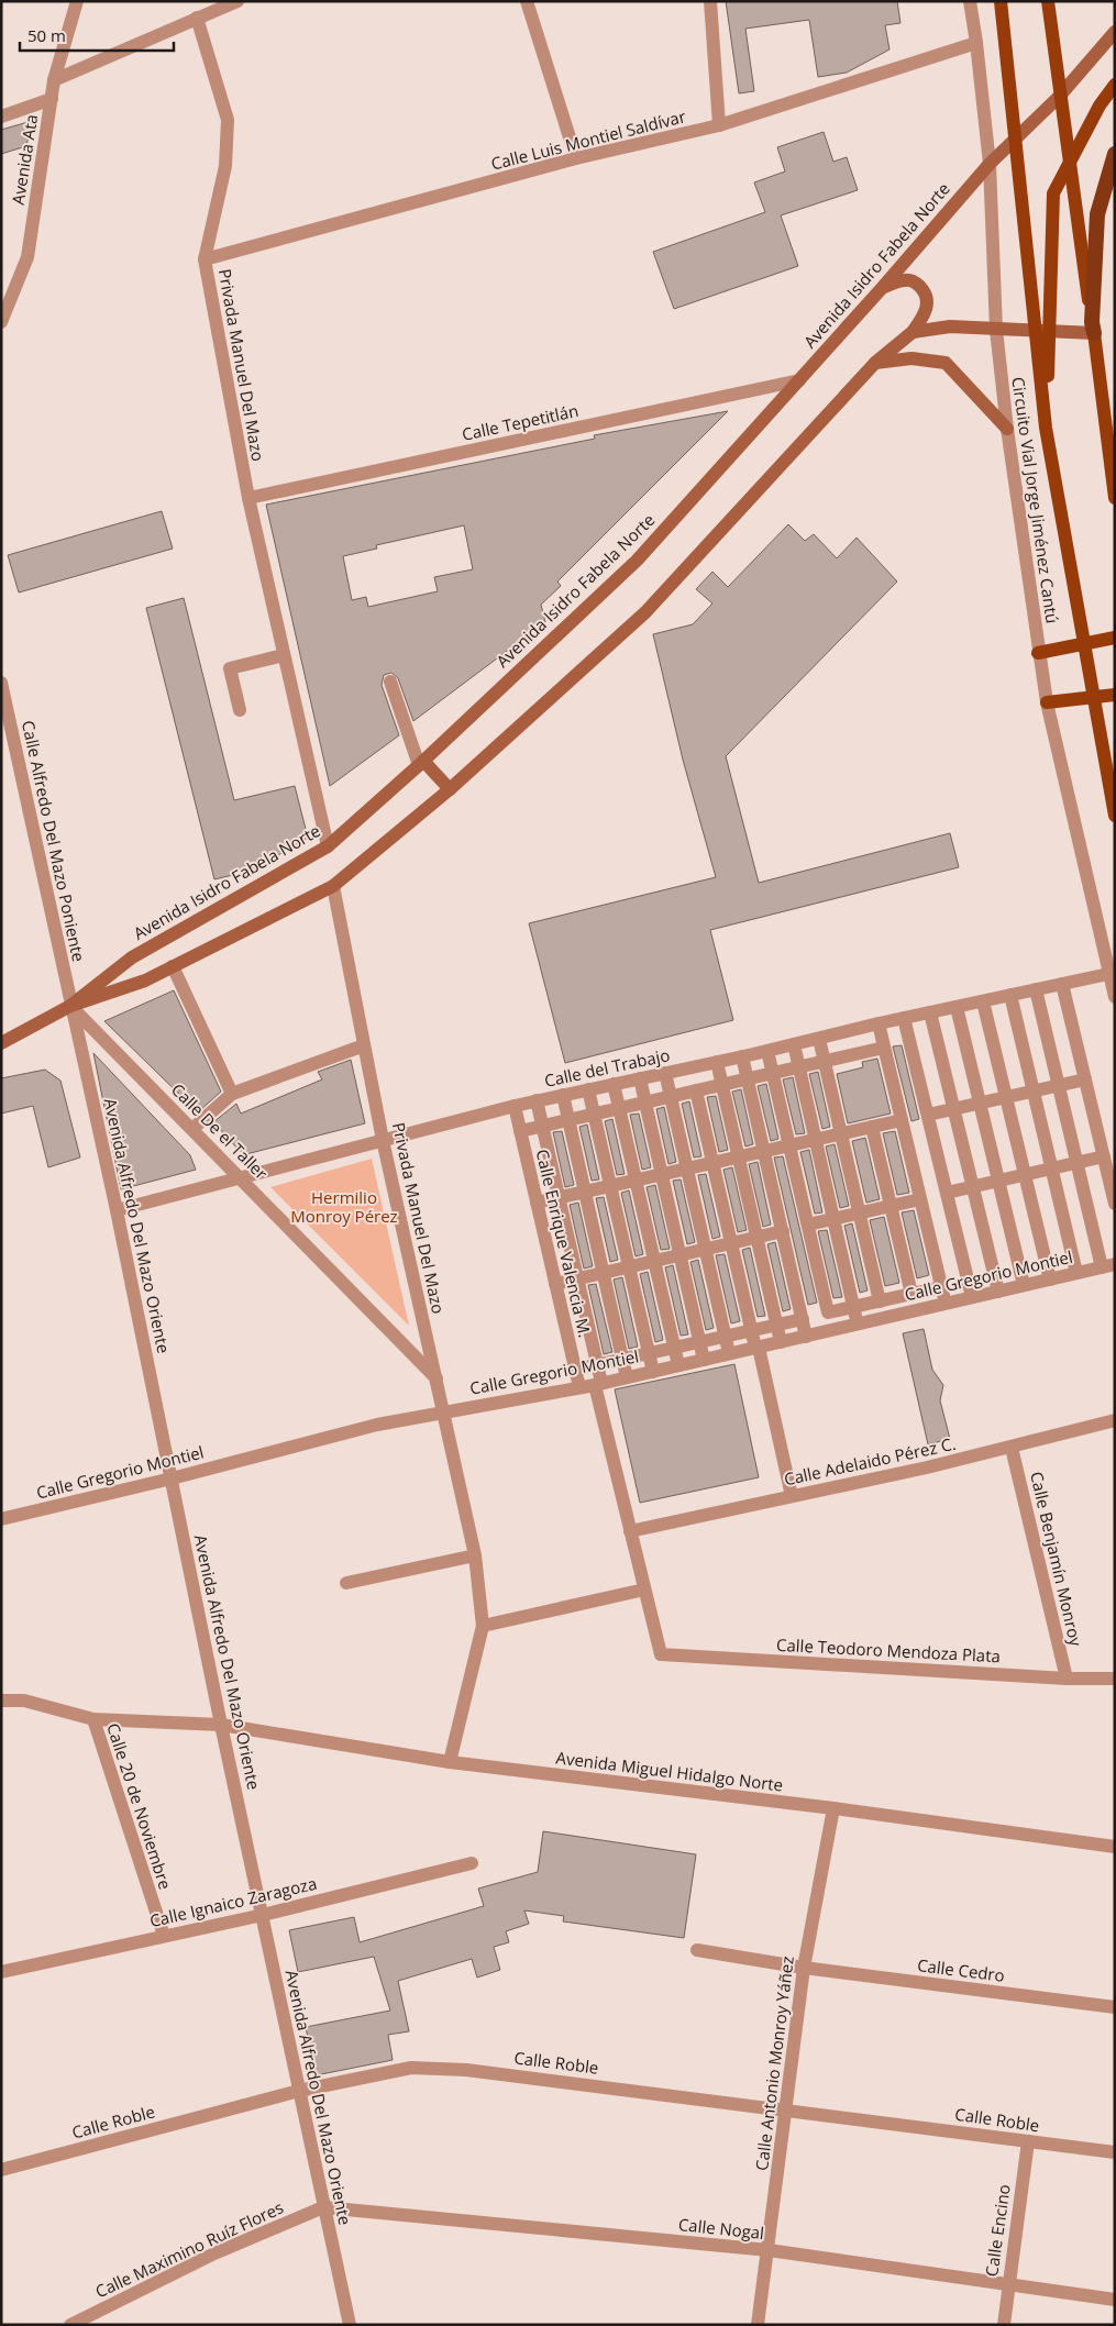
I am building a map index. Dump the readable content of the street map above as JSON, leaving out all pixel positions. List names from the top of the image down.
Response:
{
  "streets": {
    "main road": ["Avenida Isidro Fabela Norte", "Circuito Vial Jorge Jiménez Cantú"],
    "street": [
      "Calle Luis Montiel Saldívar",
      "Avenida Ata",
      "Privada Manuel Del Mazo",
      "Calle Tepetitlán",
      "Calle Alfredo Del Mazo Poniente",
      "Calle del Trabajo",
      "Calle De el Taller",
      "Avenida Alfredo Del Mazo Oriente",
      "Calle Enrique Valencia M.",
      "Calle Gregorio Montiel",
      "Calle Adelaido Pérez C.",
      "Calle Benjamín Monroy",
      "Calle Teodoro Mendoza Plata",
      "Avenida Miguel Hidalgo Norte",
      "Calle 20 de Noviembre",
      "Calle Ignaico Zaragoza",
      "Calle Cedro",
      "Calle Roble",
      "Calle Antonio Monroy Yáñez",
      "Calle Nogal",
      "Calle Encino",
      "Calle Maximino Ruíz Flores"
    ]
  },
  "crossings": [
    ["Calle Luis Montiel Saldívar", "Privada Manuel Del Mazo"],
    ["Calle Luis Montiel Saldívar", "Circuito Vial Jorge Jiménez Cantú"],
    ["Avenida Isidro Fabela Norte", "Privada Manuel Del Mazo"],
    ["Avenida Isidro Fabela Norte", "Calle Tepetitlán"],
    ["Avenida Isidro Fabela Norte", "Circuito Vial Jorge Jiménez Cantú"],
    ["Avenida Isidro Fabela Norte", "Calle Alfredo Del Mazo Poniente"],
    ["Avenida Isidro Fabela Norte", "Calle De el Taller"],
    ["Avenida Isidro Fabela Norte", "Avenida Alfredo Del Mazo Oriente"],
    ["Privada Manuel Del Mazo", "Calle Tepetitlán"],
    ["Privada Manuel Del Mazo", "Calle del Trabajo"],
    ["Privada Manuel Del Mazo", "Calle De el Taller"],
    ["Privada Manuel Del Mazo", "Calle Gregorio Montiel"],
    ["Privada Manuel Del Mazo", "Avenida Miguel Hidalgo Norte"],
    ["Circuito Vial Jorge Jiménez Cantú", "Calle del Trabajo"],
    ["Calle Alfredo Del Mazo Poniente", "Calle De el Taller"],
    ["Calle Alfredo Del Mazo Poniente", "Avenida Alfredo Del Mazo Oriente"],
    ["Calle del Trabajo", "Calle De el Taller"],
    ["Calle del Trabajo", "Avenida Alfredo Del Mazo Oriente"],
    ["Calle del Trabajo", "Calle Enrique Valencia M."],
    ["Calle De el Taller", "Avenida Alfredo Del Mazo Oriente"],
    ["Avenida Alfredo Del Mazo Oriente", "Calle Gregorio Montiel"],
    ["Avenida Alfredo Del Mazo Oriente", "Avenida Miguel Hidalgo Norte"],
    ["Avenida Alfredo Del Mazo Oriente", "Calle Ignaico Zaragoza"],
    ["Avenida Alfredo Del Mazo Oriente", "Calle Roble"],
    ["Avenida Alfredo Del Mazo Oriente", "Calle Nogal"],
    ["Avenida Alfredo Del Mazo Oriente", "Calle Maximino Ruíz Flores"],
    ["Calle Enrique Valencia M.", "Calle Gregorio Montiel"],
    ["Calle Adelaido Pérez C.", "Calle Benjamín Monroy"],
    ["Calle Benjamín Monroy", "Calle Teodoro Mendoza Plata"],
    ["Avenida Miguel Hidalgo Norte", "Calle 20 de Noviembre"],
    ["Avenida Miguel Hidalgo Norte", "Calle Antonio Monroy Yáñez"],
    ["Calle 20 de Noviembre", "Calle Ignaico Zaragoza"],
    ["Calle Cedro", "Calle Antonio Monroy Yáñez"],
    ["Calle Roble", "Calle Antonio Monroy Yáñez"],
    ["Calle Roble", "Calle Encino"],
    ["Calle Antonio Monroy Yáñez", "Calle Nogal"],
    ["Calle Nogal", "Calle Encino"],
    ["Calle Nogal", "Calle Maximino Ruíz Flores"]
  ],
  "parks": ["Hermilio Monroy Pérez"],
  "scale_bar": "50 m"
}
